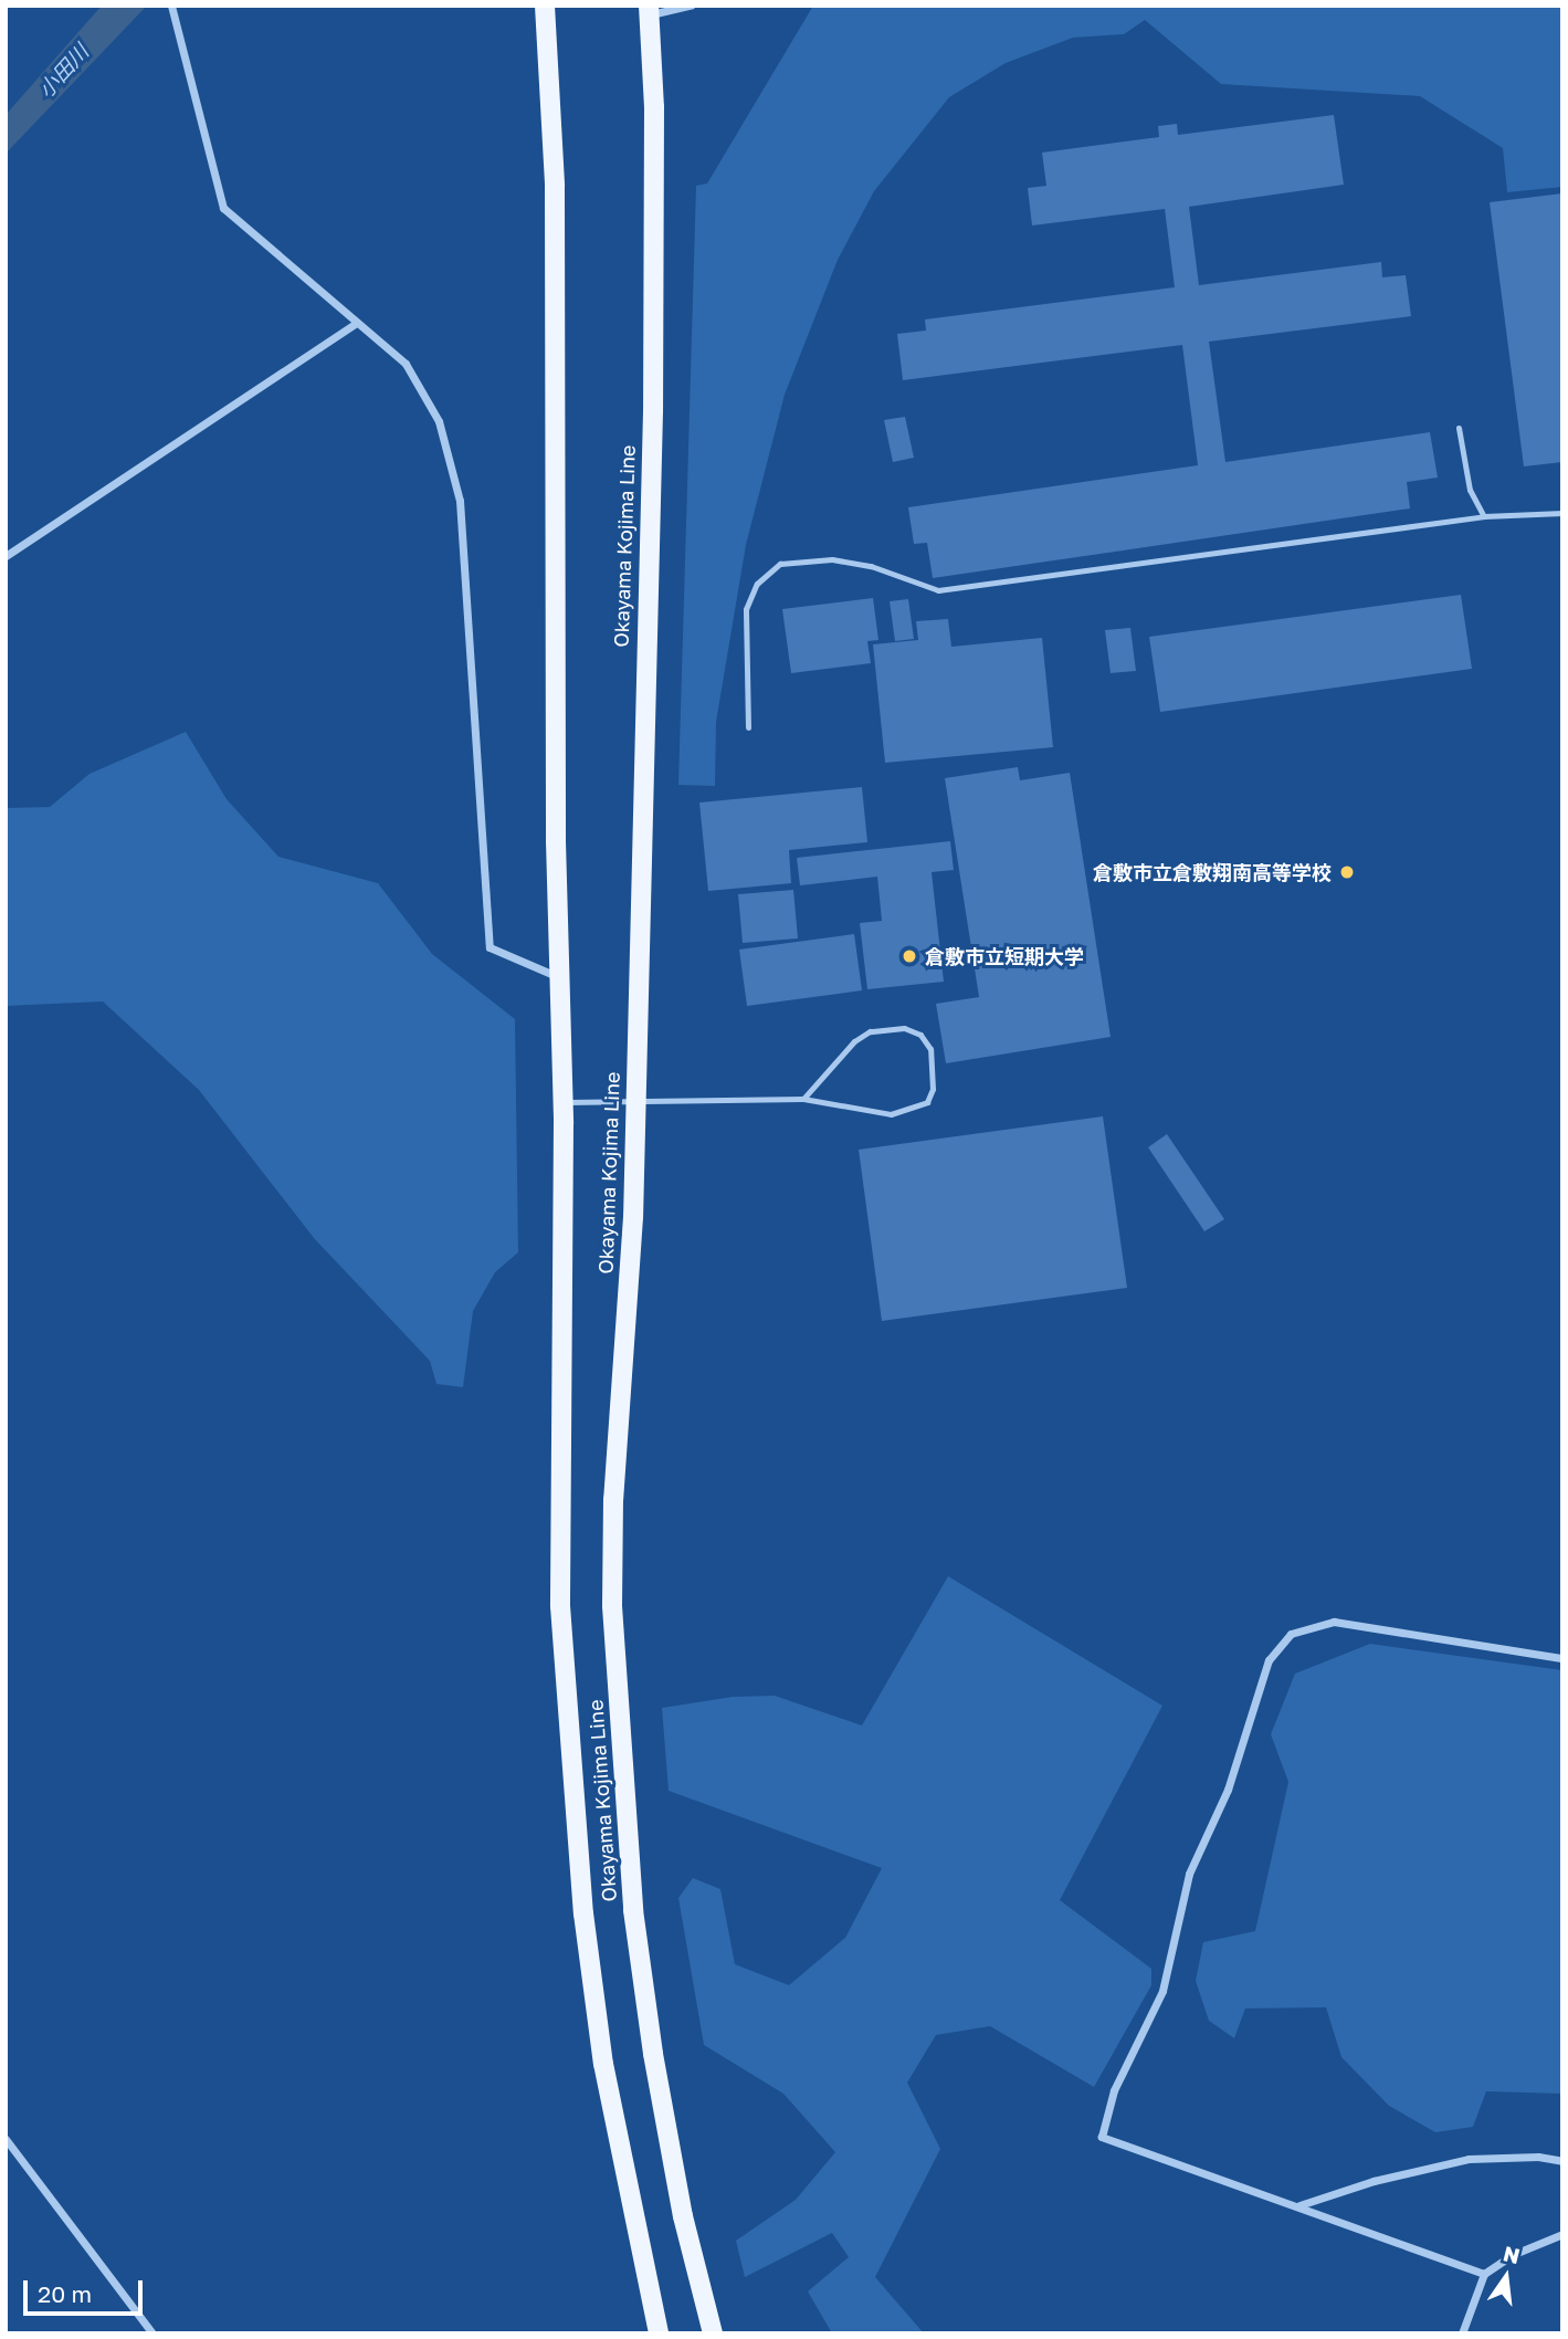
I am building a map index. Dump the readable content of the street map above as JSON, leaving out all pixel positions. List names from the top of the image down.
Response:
{
  "streets": {
    "main road": ["Okayama Kojima Line"]
  },
  "water": ["小田川"],
  "places": ["倉敷市立倉敷翔南高等学校", "倉敷市立短期大学"],
  "scale_bar": "20 m",
  "north": "top"
}
